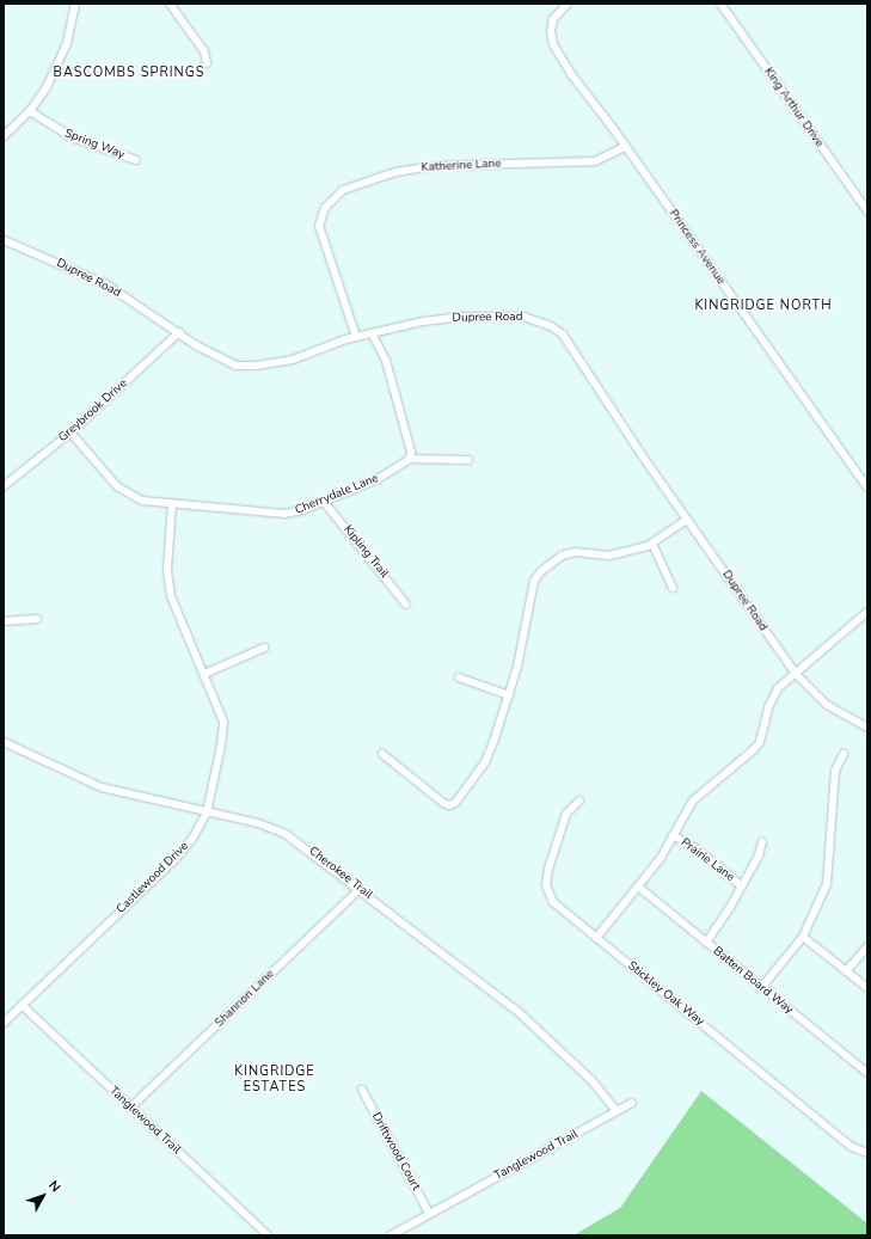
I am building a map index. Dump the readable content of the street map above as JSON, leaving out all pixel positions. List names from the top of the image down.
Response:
{
  "streets": {
    "street": [
      "King Arthur Drive",
      "Spring Way",
      "Katherine Lane",
      "Princess Avenue",
      "Dupree Road",
      "Greybrook Drive",
      "Cherrydale Lane",
      "Kipling Trail",
      "Prairie Lane",
      "Cherokee Trail",
      "Castlewood Drive",
      "Batten Board Way",
      "Stickley Oak Way",
      "Shannon Lane",
      "Tanglewood Trail",
      "Driftwood Court"
    ]
  },
  "crossings": [
    ["Katherine Lane", "Princess Avenue"],
    ["Katherine Lane", "Dupree Road"],
    ["Dupree Road", "Greybrook Drive"],
    ["Greybrook Drive", "Cherrydale Lane"],
    ["Cherrydale Lane", "Kipling Trail"],
    ["Cherrydale Lane", "Castlewood Drive"],
    ["Cherokee Trail", "Castlewood Drive"],
    ["Cherokee Trail", "Shannon Lane"],
    ["Cherokee Trail", "Tanglewood Trail"],
    ["Castlewood Drive", "Tanglewood Trail"],
    ["Shannon Lane", "Tanglewood Trail"],
    ["Tanglewood Trail", "Driftwood Court"]
  ],
  "districts": ["BASCOMBS SPRINGS", "KINGRIDGE NORTH", "KINGRIDGE ESTATES"],
  "north": "top right"
}
